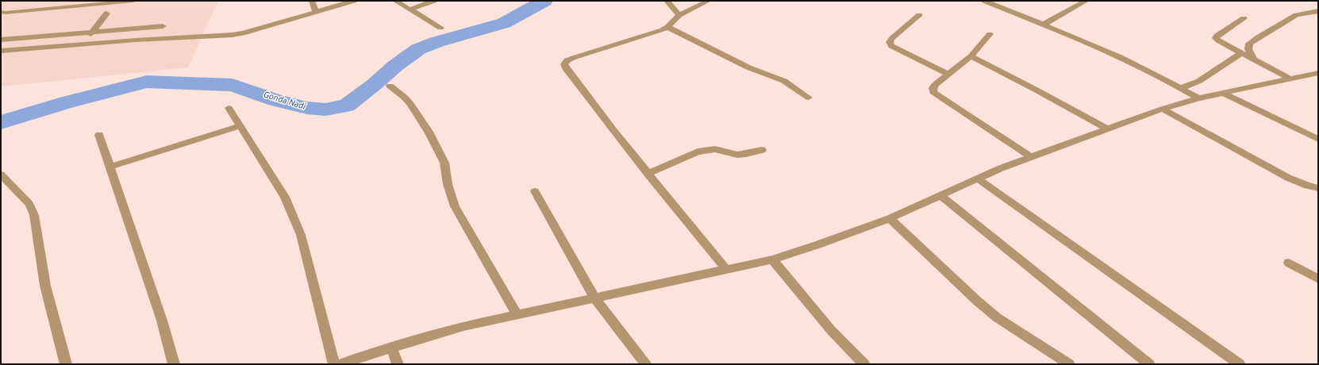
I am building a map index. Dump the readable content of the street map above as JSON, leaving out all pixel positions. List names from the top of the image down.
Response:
{
  "water": ["Gonda Nadi"]
}
